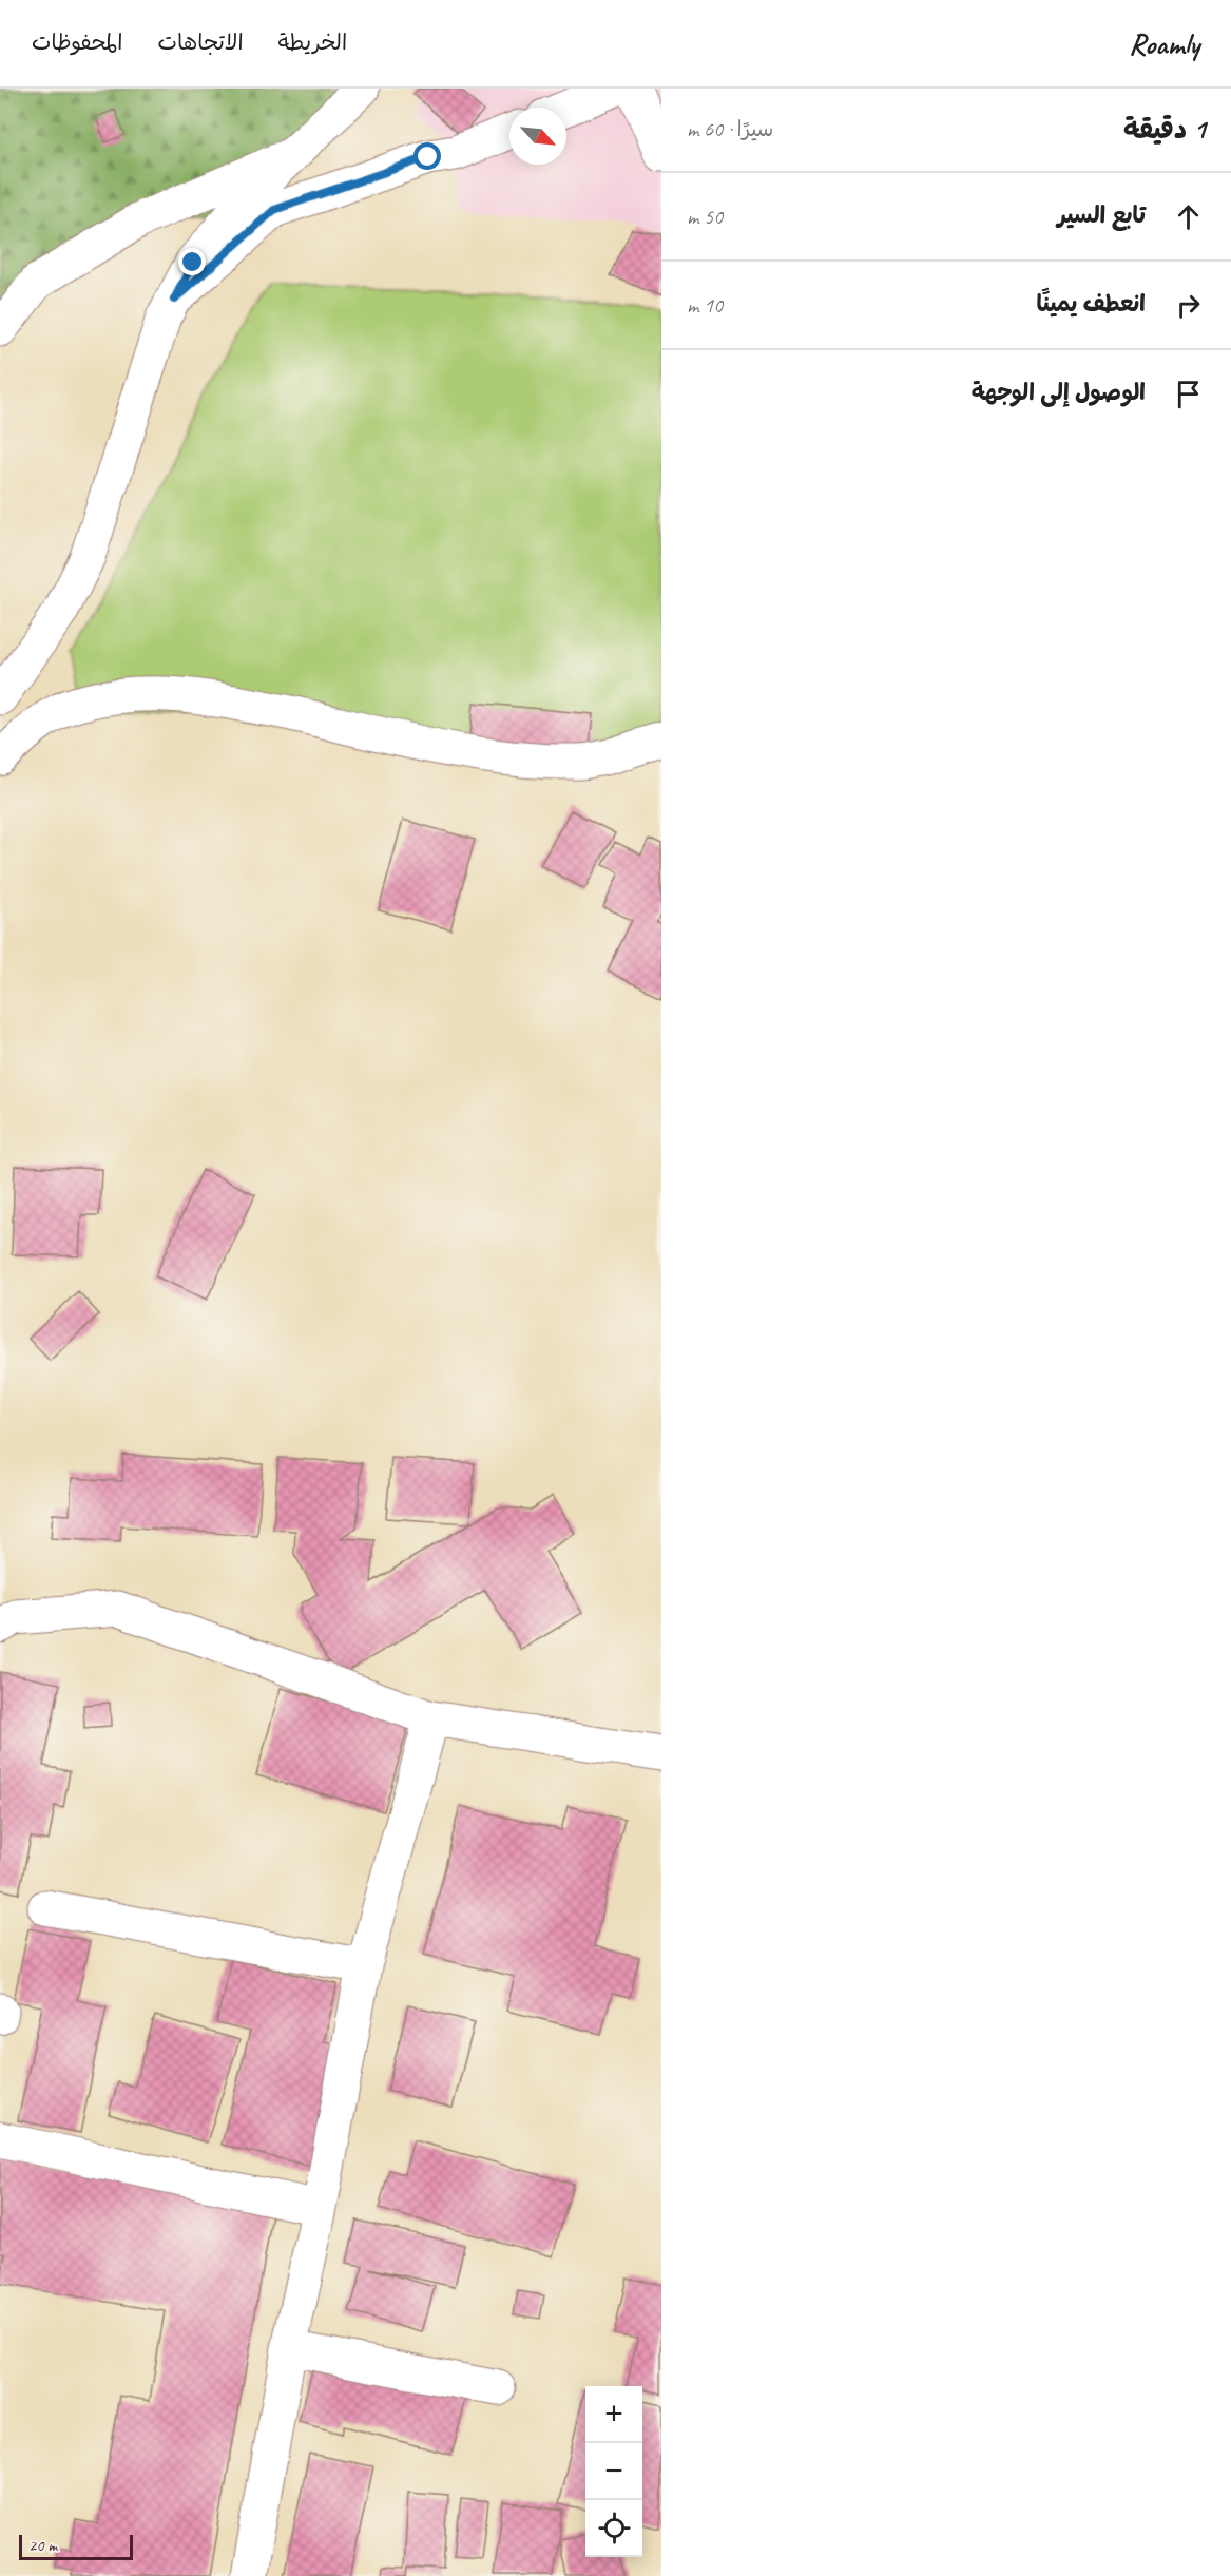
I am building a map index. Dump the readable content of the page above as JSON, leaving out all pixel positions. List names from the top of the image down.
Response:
{
  "scale_bar": "20 m",
  "north": "bottom right",
  "page": {
    "header": "Roamly",
    "nav": ["الخريطة", "الاتجاهات", "المحفوظات"],
    "heading": ["1 دقيقة", "سيرًا · 60 m"],
    "list": [
      ["تابع السير", "50 m"],
      ["انعطف يمينًا", "10 m"],
      "الوصول إلى الوجهة"
    ],
    "map_buttons": ["+", "−"],
    "scale": "20 m"
  }
}
